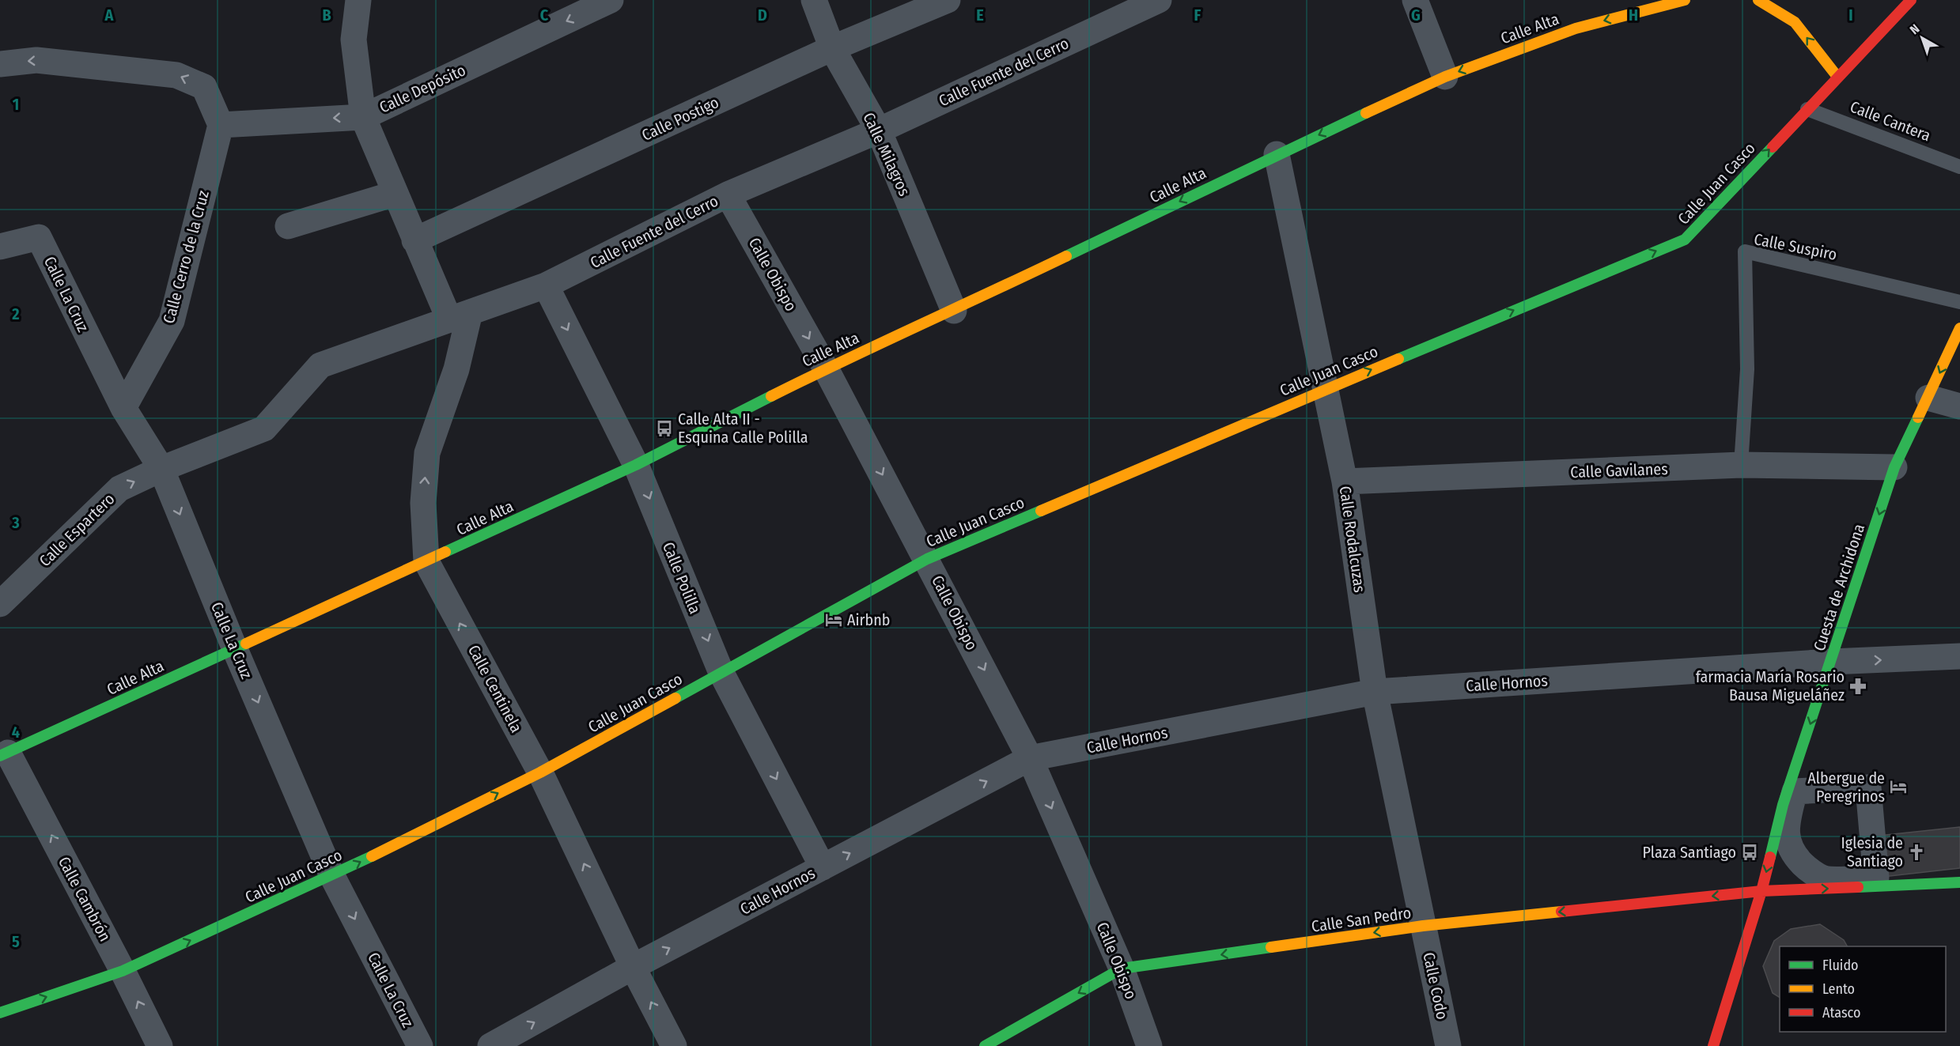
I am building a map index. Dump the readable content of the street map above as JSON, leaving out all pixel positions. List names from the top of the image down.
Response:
{
  "streets": {
    "street": [
      "Calle Alta",
      "Calle Fuente del Cerro",
      "Calle Depósito",
      "Calle Postigo",
      "Calle Milagros",
      "Calle Juan Casco",
      "Calle Cerro de la Cruz",
      "Calle Obispo",
      "Calle La Cruz",
      "Calle Gavilanes",
      "Calle Espartero",
      "Calle Rodalcuzas",
      "Calle Polilla",
      "Cuesta de Archidona",
      "Calle Hornos",
      "Calle Centinela",
      "Calle Cambrón",
      "Calle San Pedro",
      "Calle Codo"
    ],
    "lane": ["Calle Cantera", "Calle Suspiro"]
  },
  "crossings": [
    ["Calle Alta", "Calle Milagros"],
    ["Calle Alta", "Calle Obispo"],
    ["Calle Alta", "Calle La Cruz"],
    ["Calle Alta", "Calle Rodalcuzas"],
    ["Calle Alta", "Calle Polilla"],
    ["Calle Alta", "Calle Centinela"],
    ["Calle Alta", "Calle Cambrón"],
    ["Calle Fuente del Cerro", "Calle Milagros"],
    ["Calle Fuente del Cerro", "Calle Obispo"],
    ["Calle Fuente del Cerro", "Calle La Cruz"],
    ["Calle Fuente del Cerro", "Calle Espartero"],
    ["Calle Fuente del Cerro", "Calle Polilla"],
    ["Calle Fuente del Cerro", "Calle Centinela"],
    ["Calle Depósito", "Calle Cerro de la Cruz"],
    ["Calle Postigo", "Calle Milagros"],
    ["Calle Cantera", "Calle Juan Casco"],
    ["Calle Juan Casco", "Calle Obispo"],
    ["Calle Juan Casco", "Calle La Cruz"],
    ["Calle Juan Casco", "Calle Rodalcuzas"],
    ["Calle Juan Casco", "Calle Polilla"],
    ["Calle Juan Casco", "Calle Centinela"],
    ["Calle Juan Casco", "Calle Cambrón"],
    ["Calle Suspiro", "Calle Gavilanes"],
    ["Calle Cerro de la Cruz", "Calle La Cruz"],
    ["Calle Obispo", "Calle Hornos"],
    ["Calle Obispo", "Calle San Pedro"],
    ["Calle La Cruz", "Calle Espartero"],
    ["Calle Gavilanes", "Calle Rodalcuzas"],
    ["Calle Gavilanes", "Cuesta de Archidona"],
    ["Calle Rodalcuzas", "Calle Hornos"],
    ["Calle Rodalcuzas", "Calle San Pedro"],
    ["Calle Rodalcuzas", "Calle Codo"],
    ["Calle Polilla", "Calle Hornos"],
    ["Cuesta de Archidona", "Calle Hornos"],
    ["Cuesta de Archidona", "Calle San Pedro"],
    ["Calle Hornos", "Calle Centinela"],
    ["Calle San Pedro", "Calle Codo"]
  ],
  "one_way": [
    "Calle Alta",
    "Calle Depósito",
    "Calle Juan Casco",
    "Calle Obispo",
    "Calle La Cruz",
    "Calle Espartero",
    "Calle Polilla",
    "Cuesta de Archidona",
    "Calle Hornos",
    "Calle Centinela",
    "Calle Cambrón"
  ],
  "places": {
    "bus stop": ["Calle Alta II - Esquina Calle Polilla", "Plaza Santiago"],
    "hotel": ["Airbnb", "Albergue de Peregrinos"],
    "pharmacy": ["farmacia María Rosario Bausa Migueláñez"],
    "church": ["Iglesia de Santiago"]
  },
  "legend": ["Fluido", "Lento", "Atasco"],
  "north": "top left",
  "grid": {
    "columns": [
      "A",
      "B",
      "C",
      "D",
      "E",
      "F",
      "G",
      "H",
      "I"
    ],
    "rows": [
      "1",
      "2",
      "3",
      "4",
      "5"
    ]
  }
}
